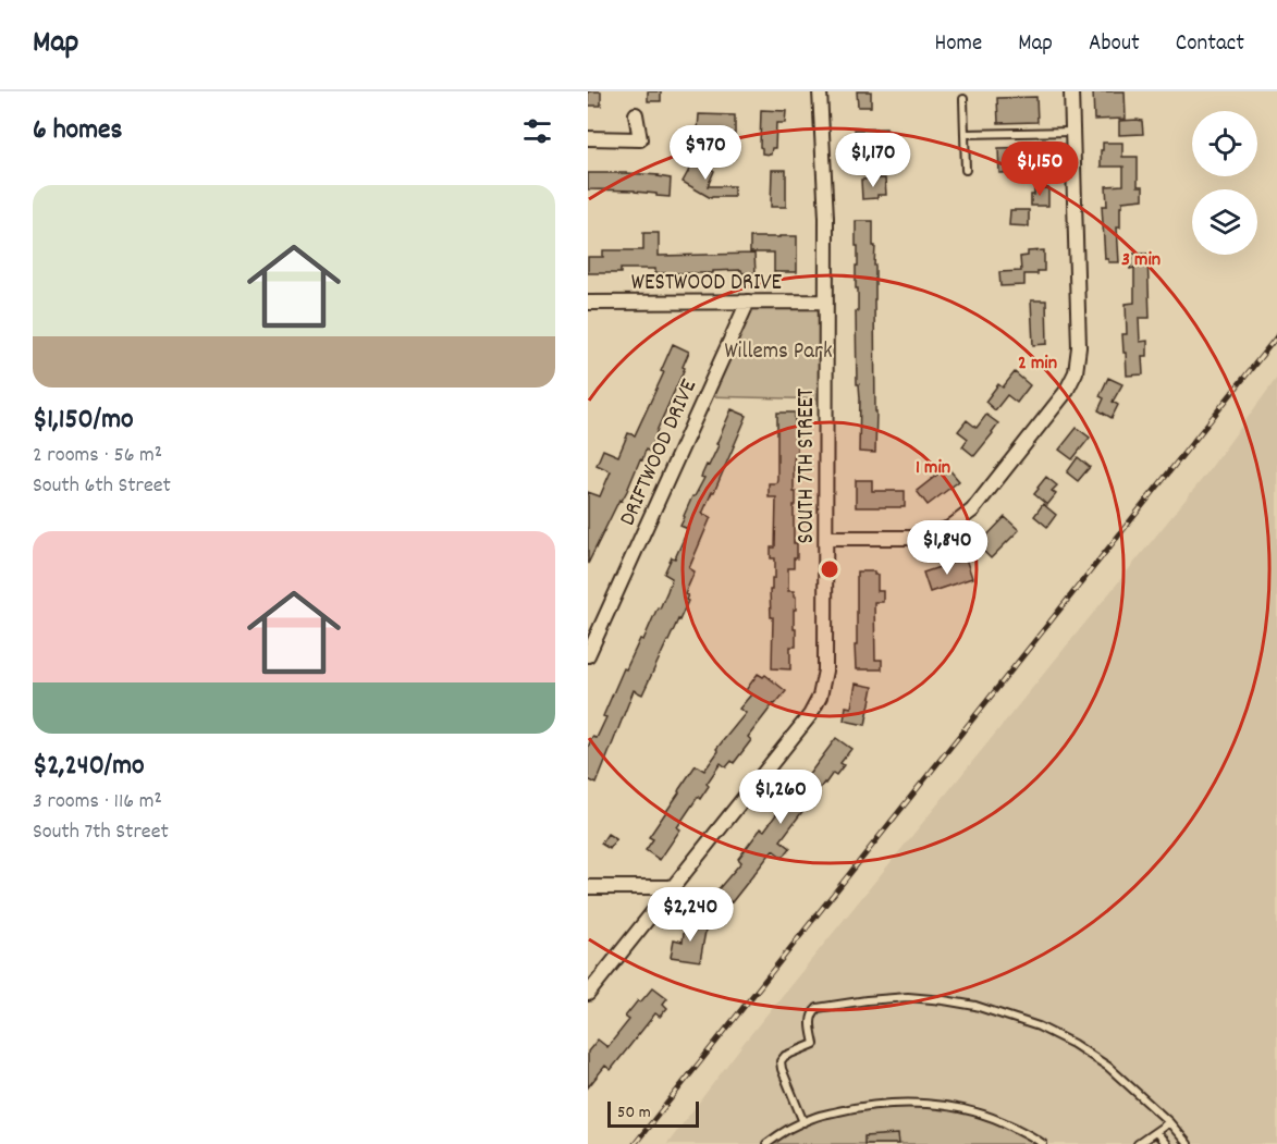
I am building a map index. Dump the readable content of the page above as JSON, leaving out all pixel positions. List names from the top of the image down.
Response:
{
  "streets": {
    "street": ["WESTWOOD DRIVE", "DRIFTWOOD DRIVE", "SOUTH 7TH STREET"]
  },
  "crossings": [
    ["WESTWOOD DRIVE", "DRIFTWOOD DRIVE"],
    ["WESTWOOD DRIVE", "SOUTH 7TH STREET"]
  ],
  "parks": ["Willems Park"],
  "scale_bar": "50 m",
  "page": {
    "header": "Map",
    "nav": [
      "Home",
      "Map",
      "About",
      "Contact"
    ],
    "heading": "6 homes",
    "price": [
      "$970",
      "$1,170",
      "$1,150",
      "$1,840",
      "$1,260",
      "$2,240"
    ],
    "list": [
      {
        "name": "$1,150/mo",
        "note": "2 rooms · 56 m² · South 6th Street"
      },
      {
        "name": "$2,240/mo",
        "note": "3 rooms · 116 m² · South 7th Street"
      }
    ],
    "scale": "50 m"
  },
  "rings": ["3 min", "2 min", "1 min"]
}
